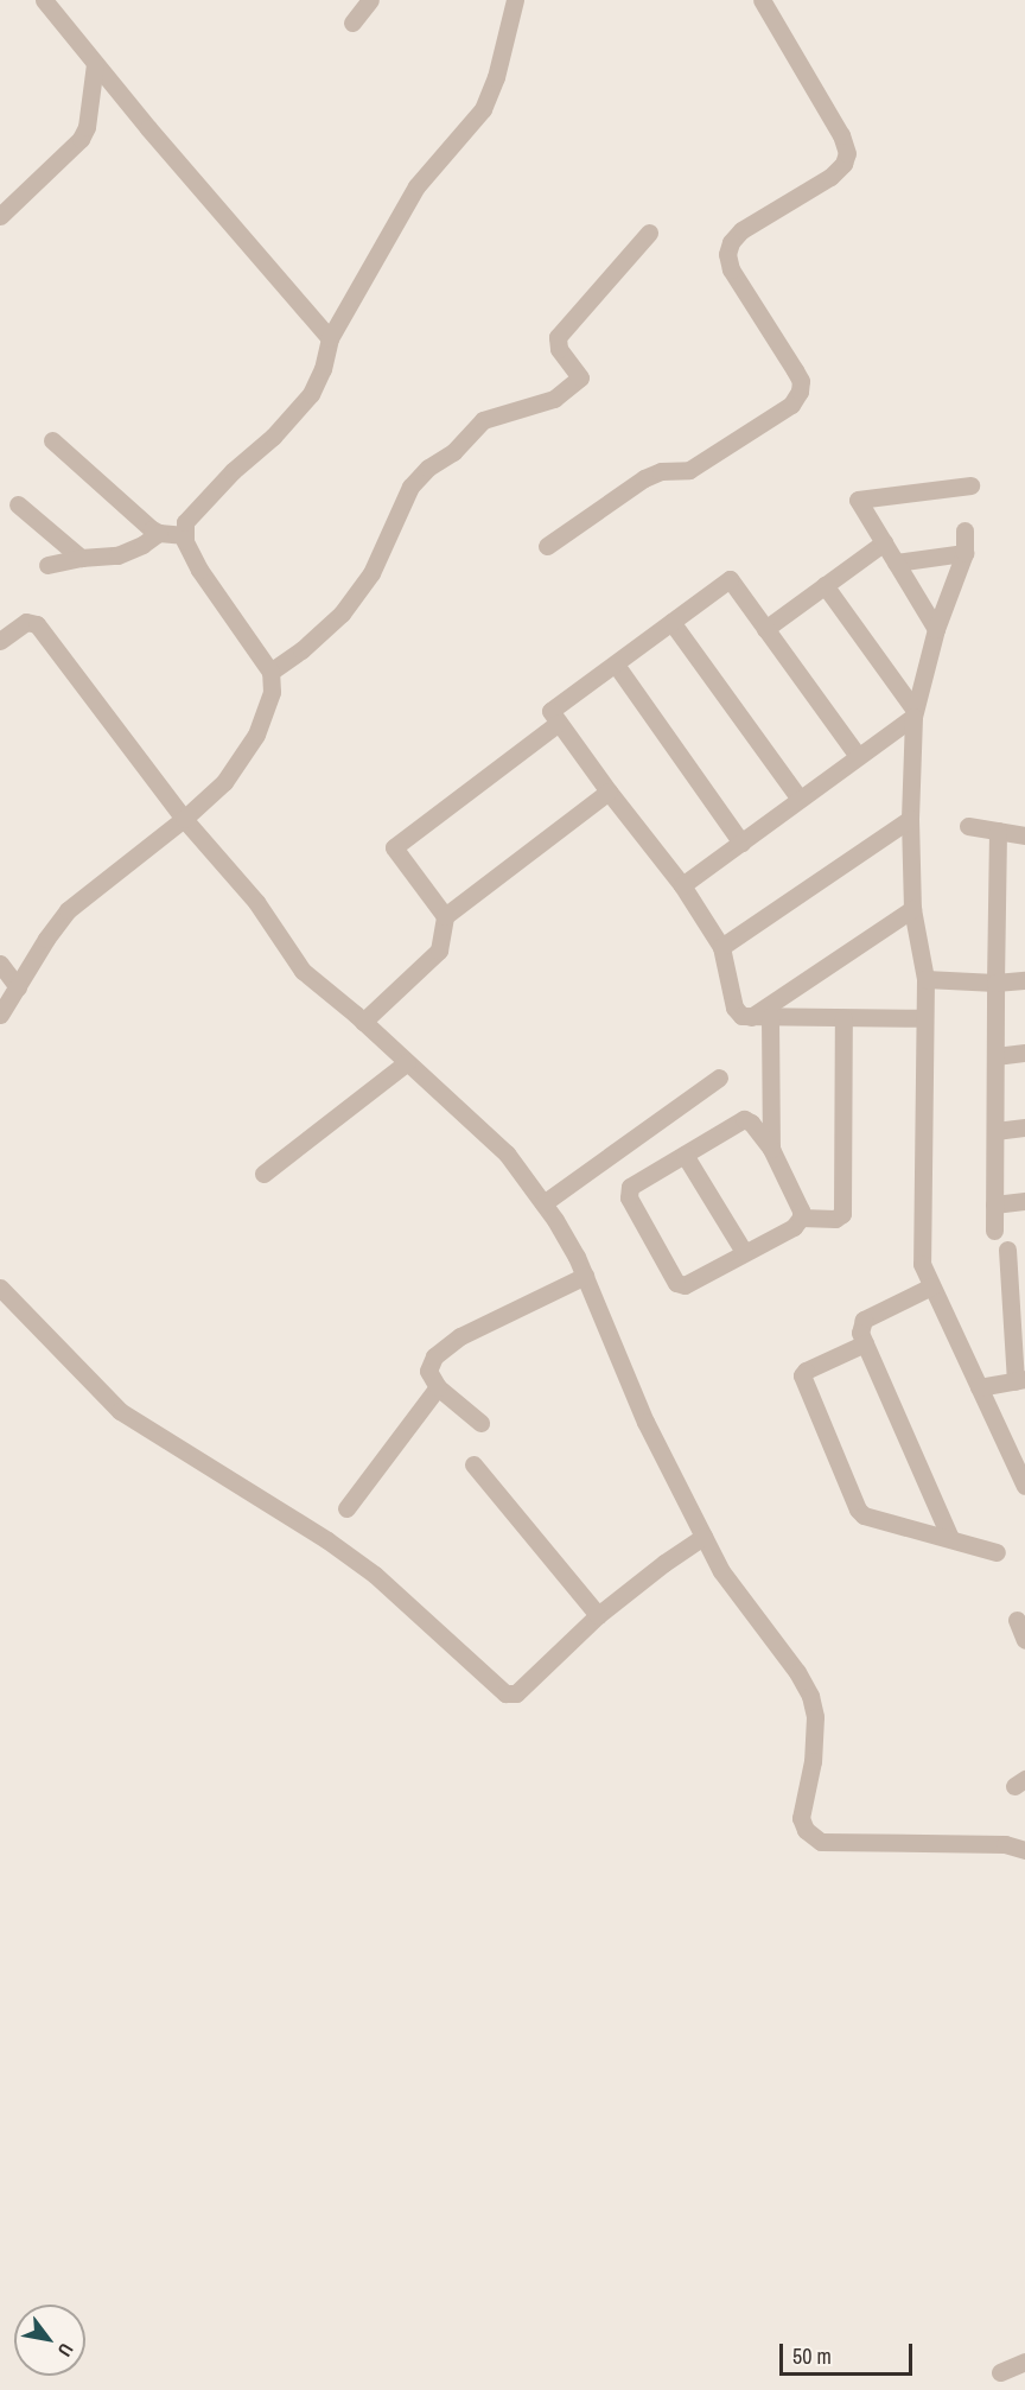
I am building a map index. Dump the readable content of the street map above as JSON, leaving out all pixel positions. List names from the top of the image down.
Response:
{
  "scale_bar": "50 m",
  "north": "bottom right"
}
